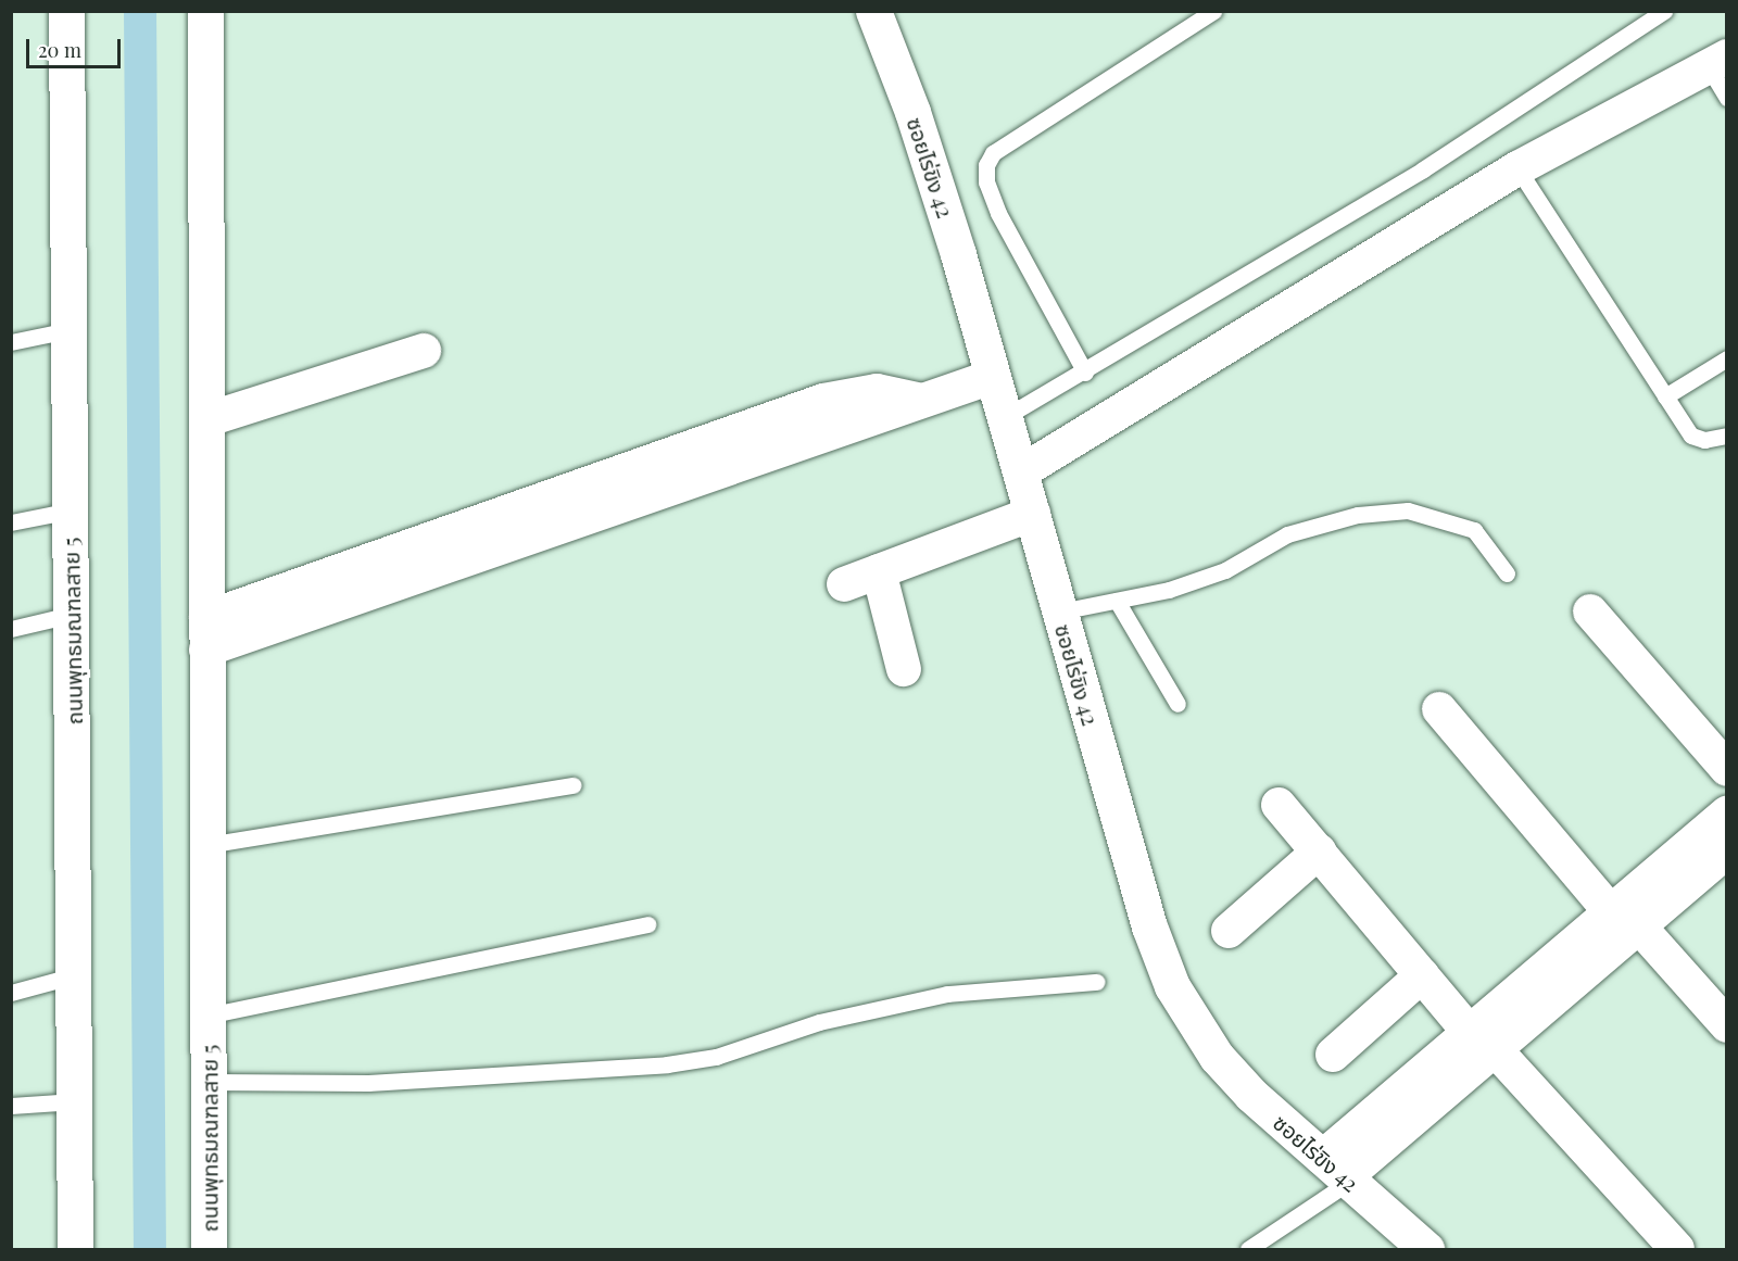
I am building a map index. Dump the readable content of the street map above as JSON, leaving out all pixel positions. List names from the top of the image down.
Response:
{
  "streets": {
    "main road": ["ซอยไร่ขิง 42", "ถนนพุทธมณฑลสาย 5"]
  },
  "scale_bar": "20 m"
}
